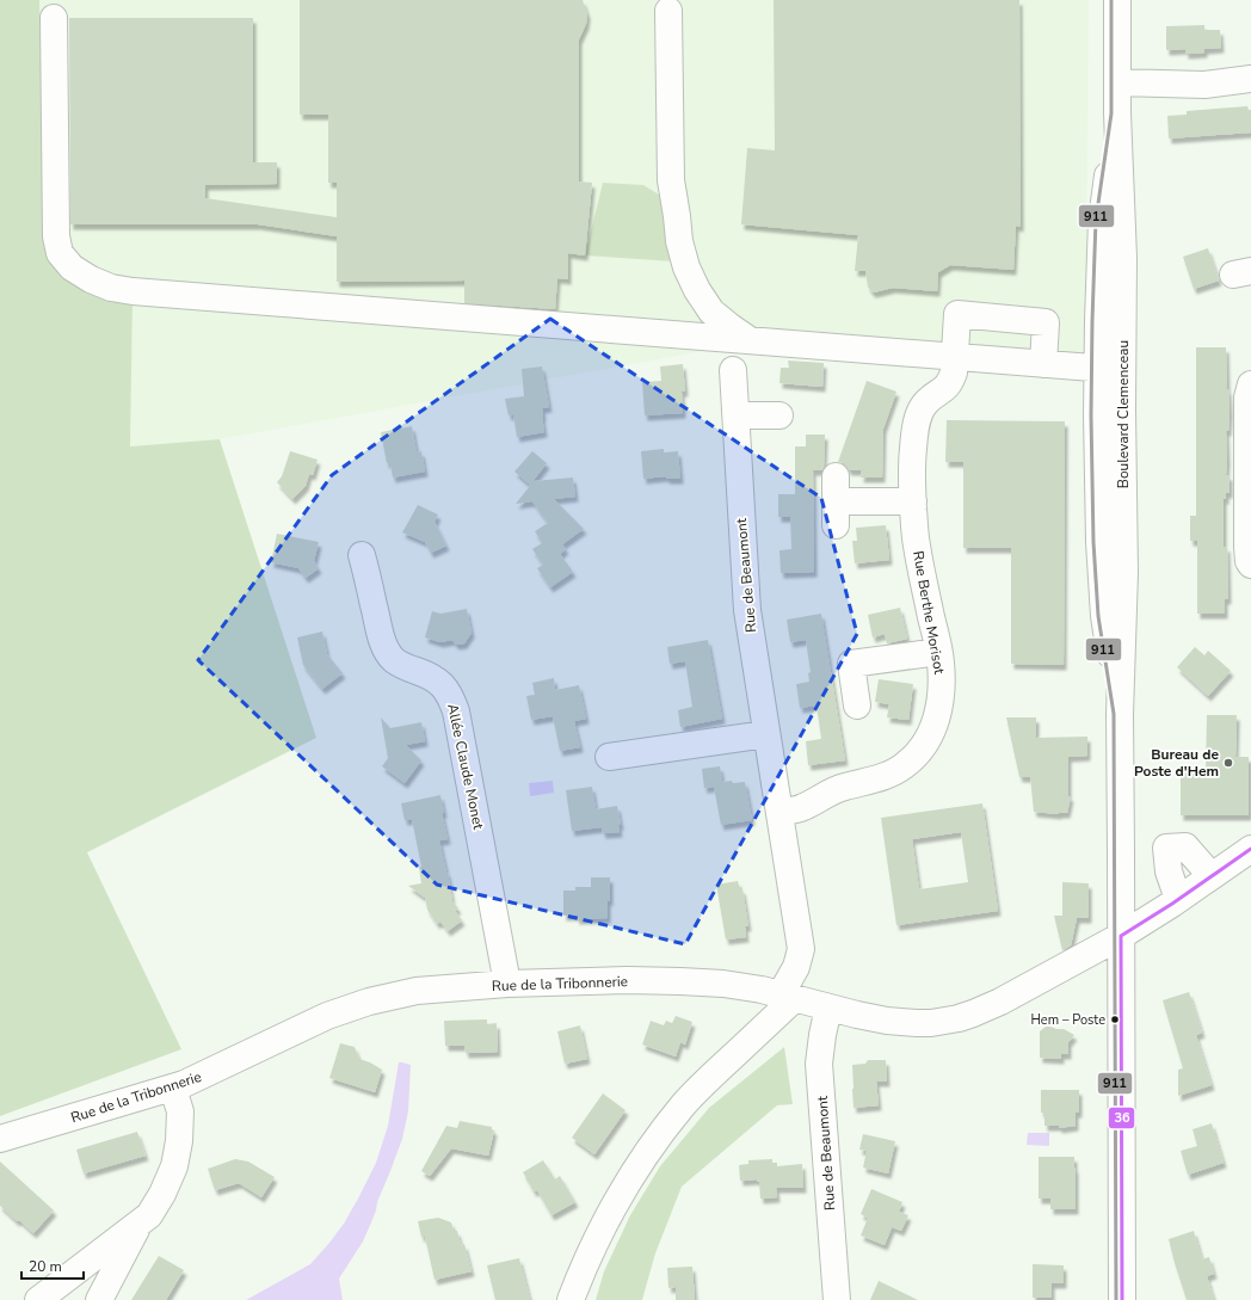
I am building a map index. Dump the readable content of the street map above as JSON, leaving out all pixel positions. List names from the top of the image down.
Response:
{
  "streets": {
    "street": [
      "Boulevard Clemenceau",
      "Rue de Beaumont",
      "Rue Berthe Morisot",
      "Allée Claude Monet",
      "Rue de la Tribonnerie"
    ]
  },
  "crossings": [
    ["Boulevard Clemenceau", "Rue de la Tribonnerie"],
    ["Rue de Beaumont", "Rue Berthe Morisot"],
    ["Rue de Beaumont", "Rue de la Tribonnerie"],
    ["Allée Claude Monet", "Rue de la Tribonnerie"]
  ],
  "places": ["Bureau de Poste d'Hem", "Hem – Poste"],
  "lines": ["transit line 911", "transit line 36"],
  "scale_bar": "20 m"
}
